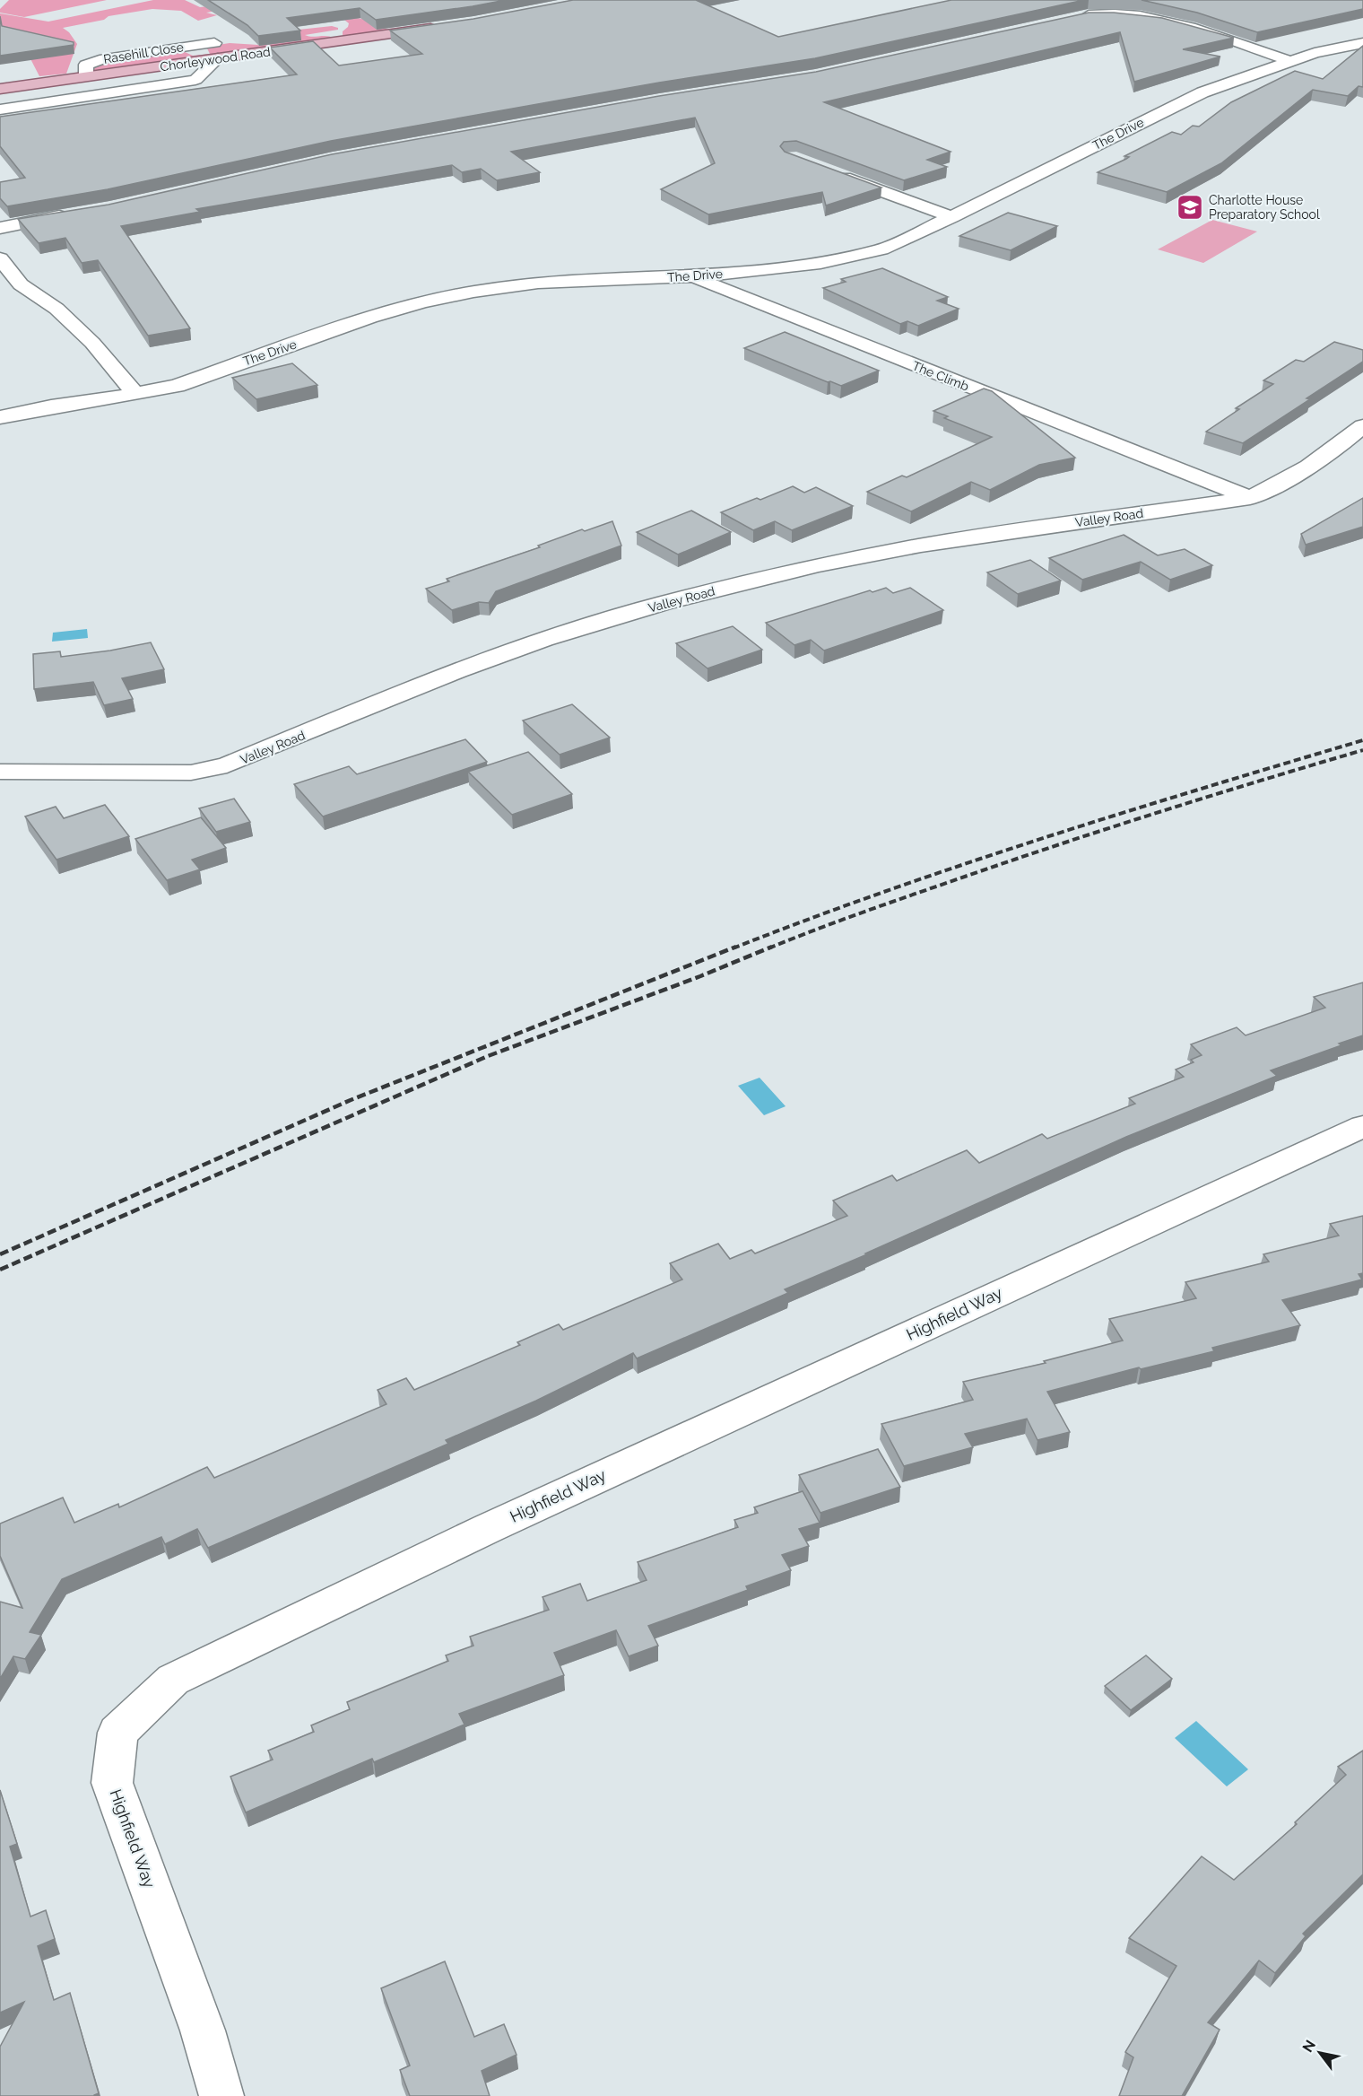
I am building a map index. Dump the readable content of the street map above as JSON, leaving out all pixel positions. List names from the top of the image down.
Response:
{
  "streets": {
    "main road": ["Chorleywood Road"],
    "street": [
      "Rasehill Close",
      "The Drive",
      "The Climb",
      "Valley Road",
      "Highfield Way"
    ]
  },
  "crossings": [
    ["Rasehill Close", "Chorleywood Road"],
    ["The Drive", "The Climb"],
    ["The Climb", "Valley Road"]
  ],
  "places": {
    "school or university": ["Charlotte House Preparatory School"]
  },
  "north": "top left"
}
